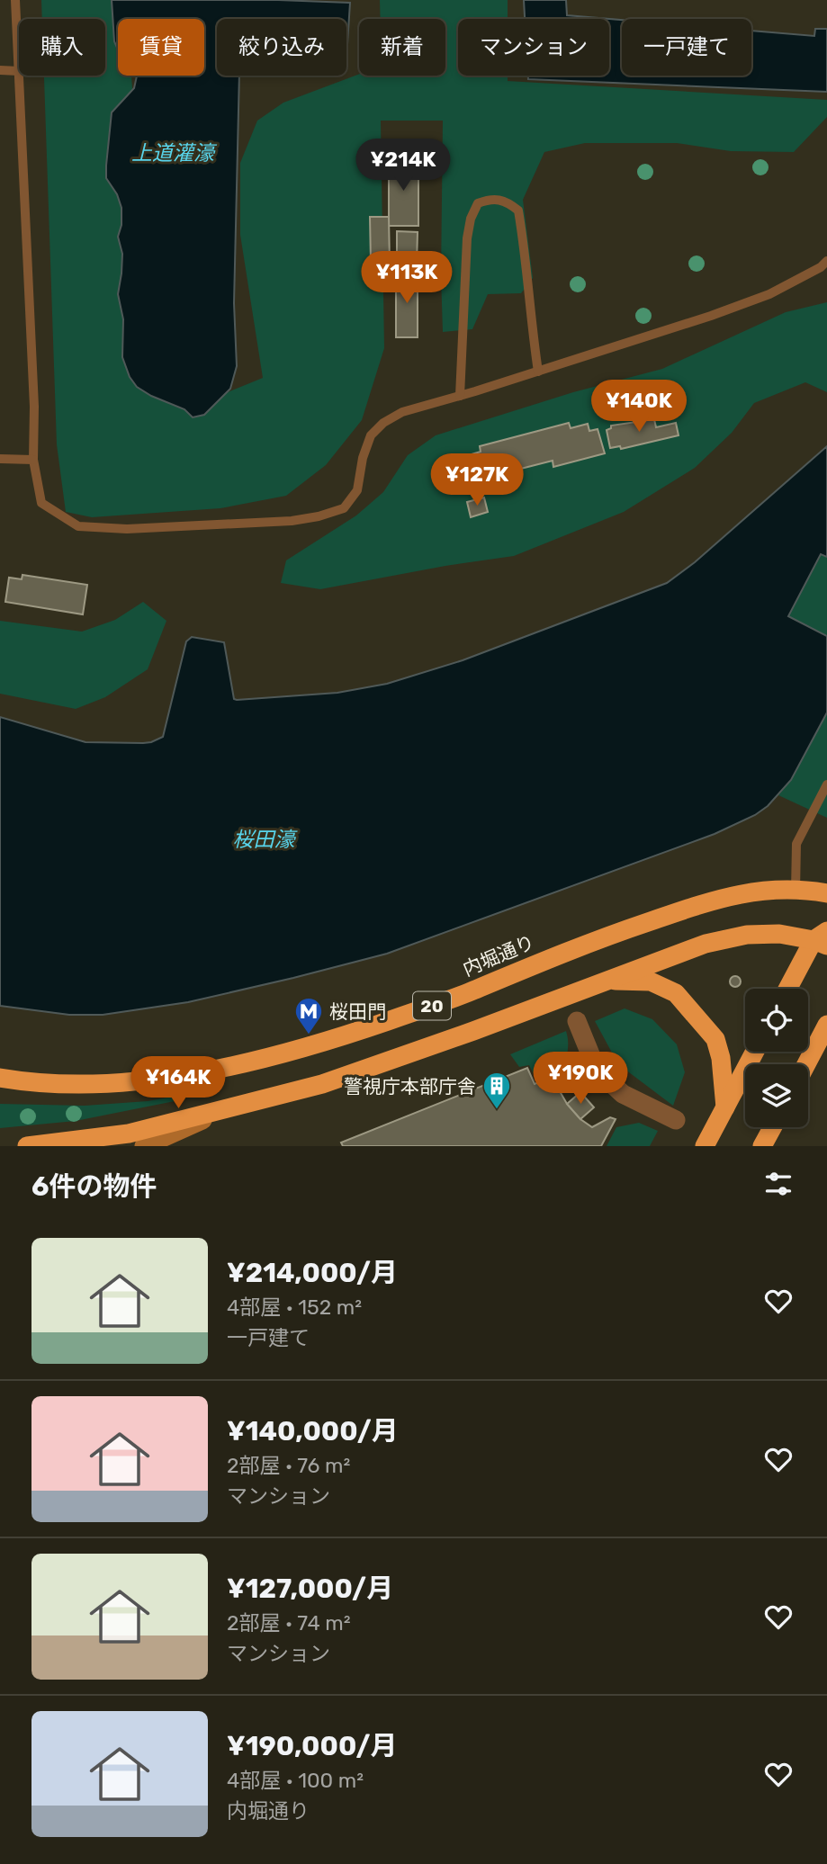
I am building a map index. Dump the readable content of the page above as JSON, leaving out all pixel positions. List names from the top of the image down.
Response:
{
  "streets": {
    "highway": ["内堀通り", "20"]
  },
  "water": ["上道灌濠", "桜田濠"],
  "places": {
    "metro station": ["桜田門"],
    "building": ["警視庁本部庁舎"]
  },
  "page": {
    "chip": [
      "購入",
      "賃貸",
      "絞り込み",
      "新着",
      "マンション",
      "一戸建て"
    ],
    "price": [
      "¥214K",
      "¥113K",
      "¥140K",
      "¥127K",
      "¥190K",
      "¥164K"
    ],
    "heading": "6件の物件",
    "list": [
      {
        "name": "¥214,000/月",
        "note": "4部屋 · 152 m² · 一戸建て"
      },
      {
        "name": "¥140,000/月",
        "note": "2部屋 · 76 m² · マンション"
      },
      {
        "name": "¥127,000/月",
        "note": "2部屋 · 74 m² · マンション"
      },
      {
        "name": "¥190,000/月",
        "note": "4部屋 · 100 m² · 内堀通り"
      }
    ]
  }
}
